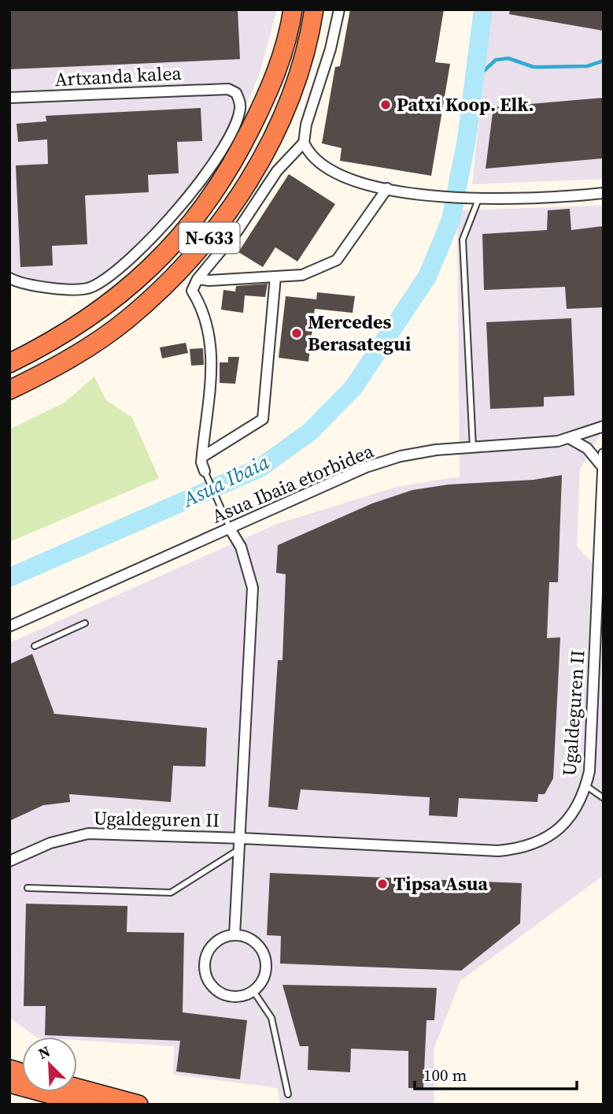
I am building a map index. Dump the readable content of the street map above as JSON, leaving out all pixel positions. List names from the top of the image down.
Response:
{
  "streets": {
    "highway": ["N-633"],
    "street": ["Artxanda kalea", "Asua Ibaia etorbidea", "Ugaldeguren II"]
  },
  "crossings": [
    ["Asua Ibaia etorbidea", "Ugaldeguren II"]
  ],
  "water": ["Asua Ibaia"],
  "places": ["Patxi Koop. Elk.", "Mercedes Berasategui", "Tipsa Asua"],
  "scale_bar": "100 m",
  "north": "top left"
}
